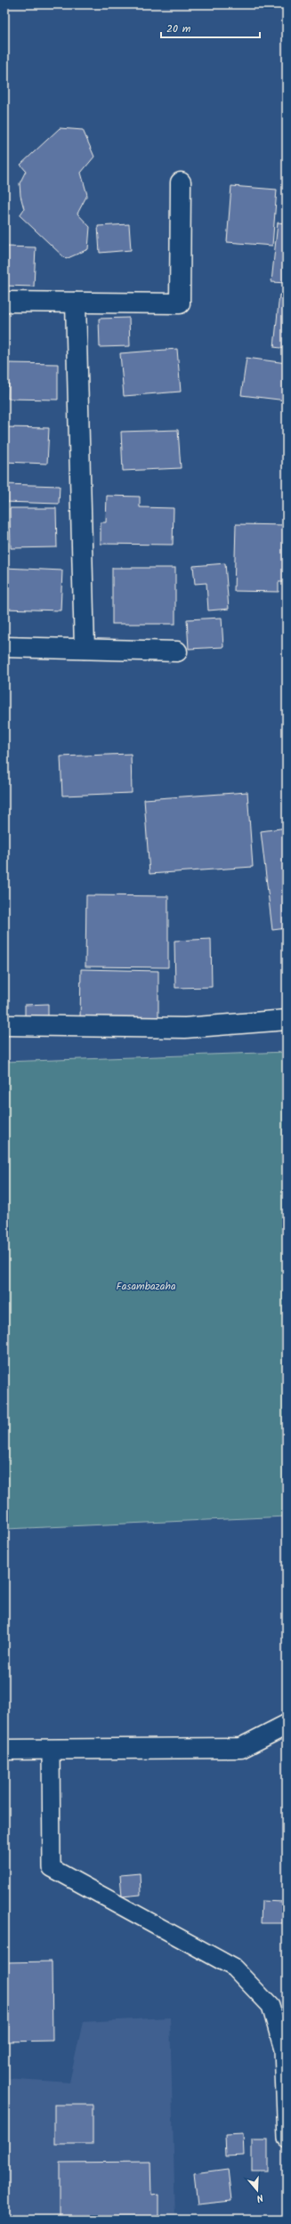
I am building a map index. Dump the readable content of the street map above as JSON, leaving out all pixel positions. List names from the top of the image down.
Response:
{
  "parks": ["Fasambazaha"],
  "scale_bar": "20 m",
  "north": "bottom"
}
